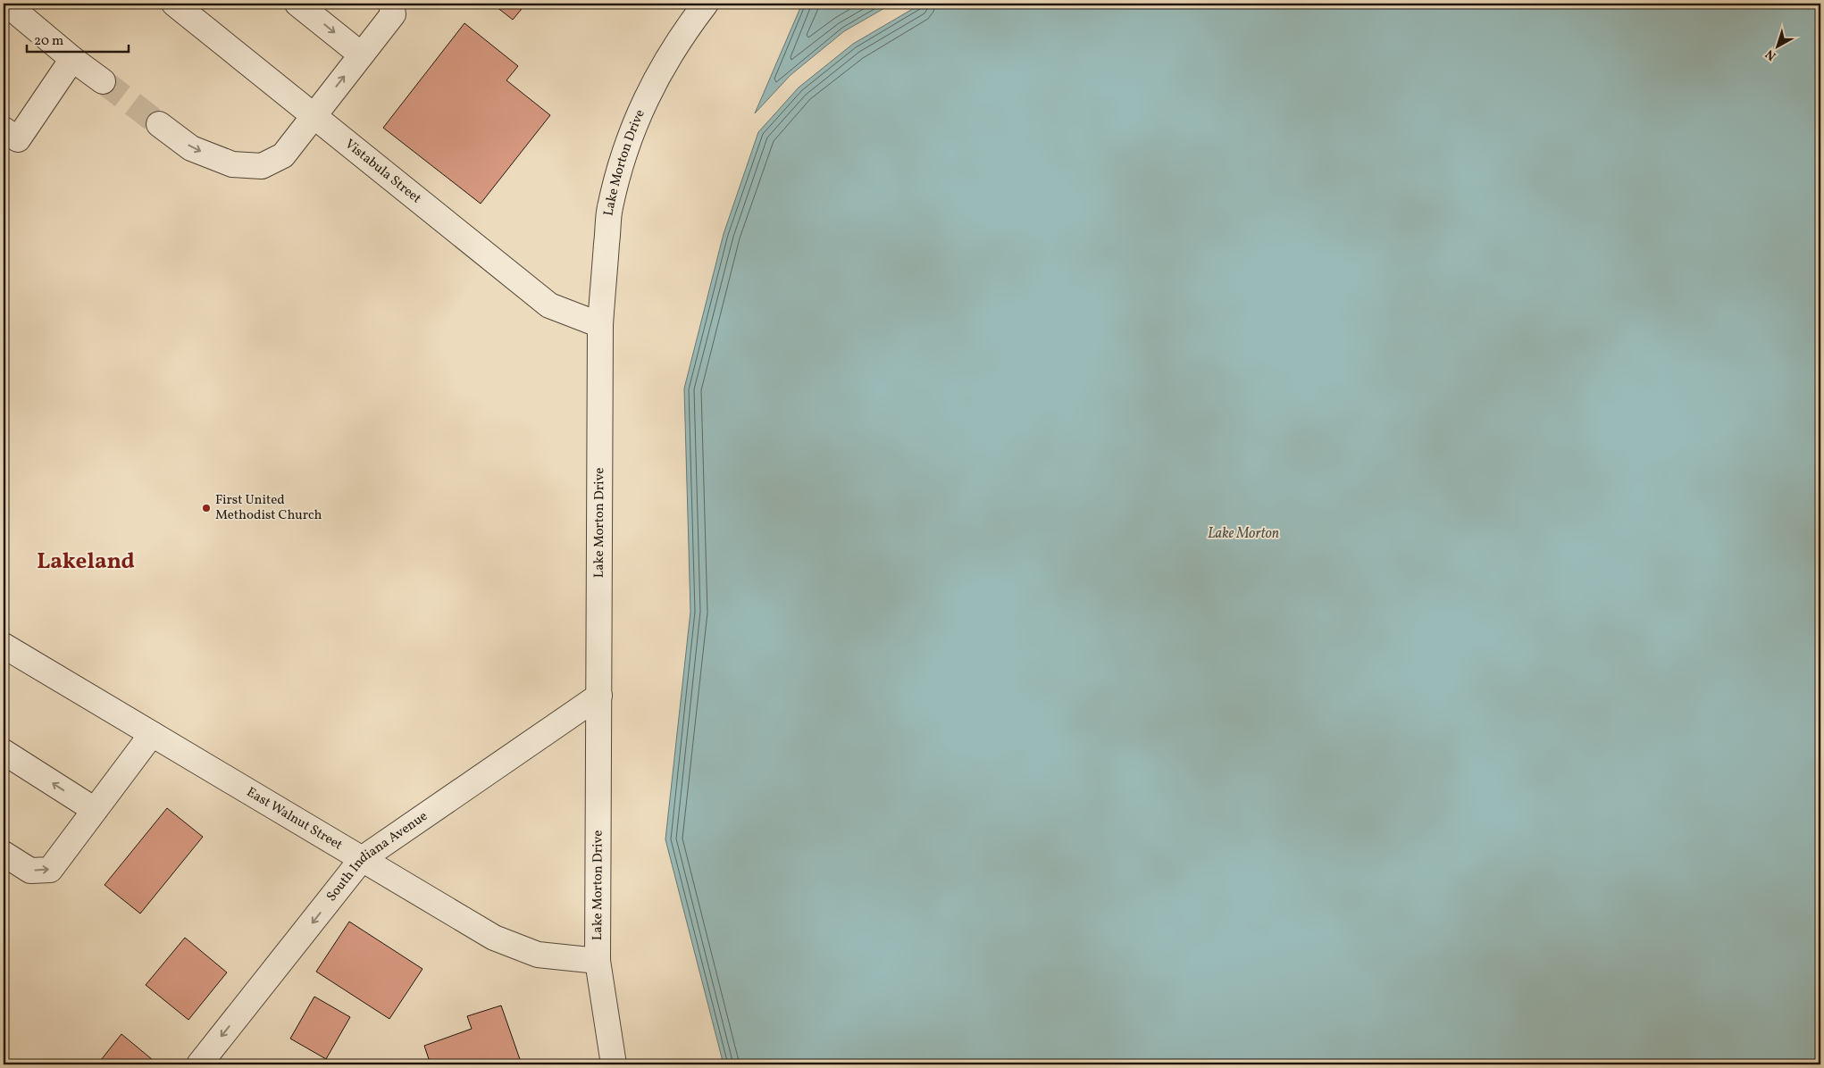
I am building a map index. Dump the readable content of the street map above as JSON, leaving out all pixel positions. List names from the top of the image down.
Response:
{
  "streets": {
    "street": [
      "Lake Morton Drive",
      "Vistabula Street",
      "East Walnut Street",
      "South Indiana Avenue"
    ]
  },
  "crossings": [
    ["Lake Morton Drive", "Vistabula Street"],
    ["Lake Morton Drive", "East Walnut Street"],
    ["Lake Morton Drive", "South Indiana Avenue"],
    ["East Walnut Street", "South Indiana Avenue"]
  ],
  "one_way": ["South Indiana Avenue"],
  "districts": ["Lakeland"],
  "water": ["Lake Morton"],
  "places": ["First United Methodist Church"],
  "scale_bar": "20 m",
  "north": "bottom left"
}
